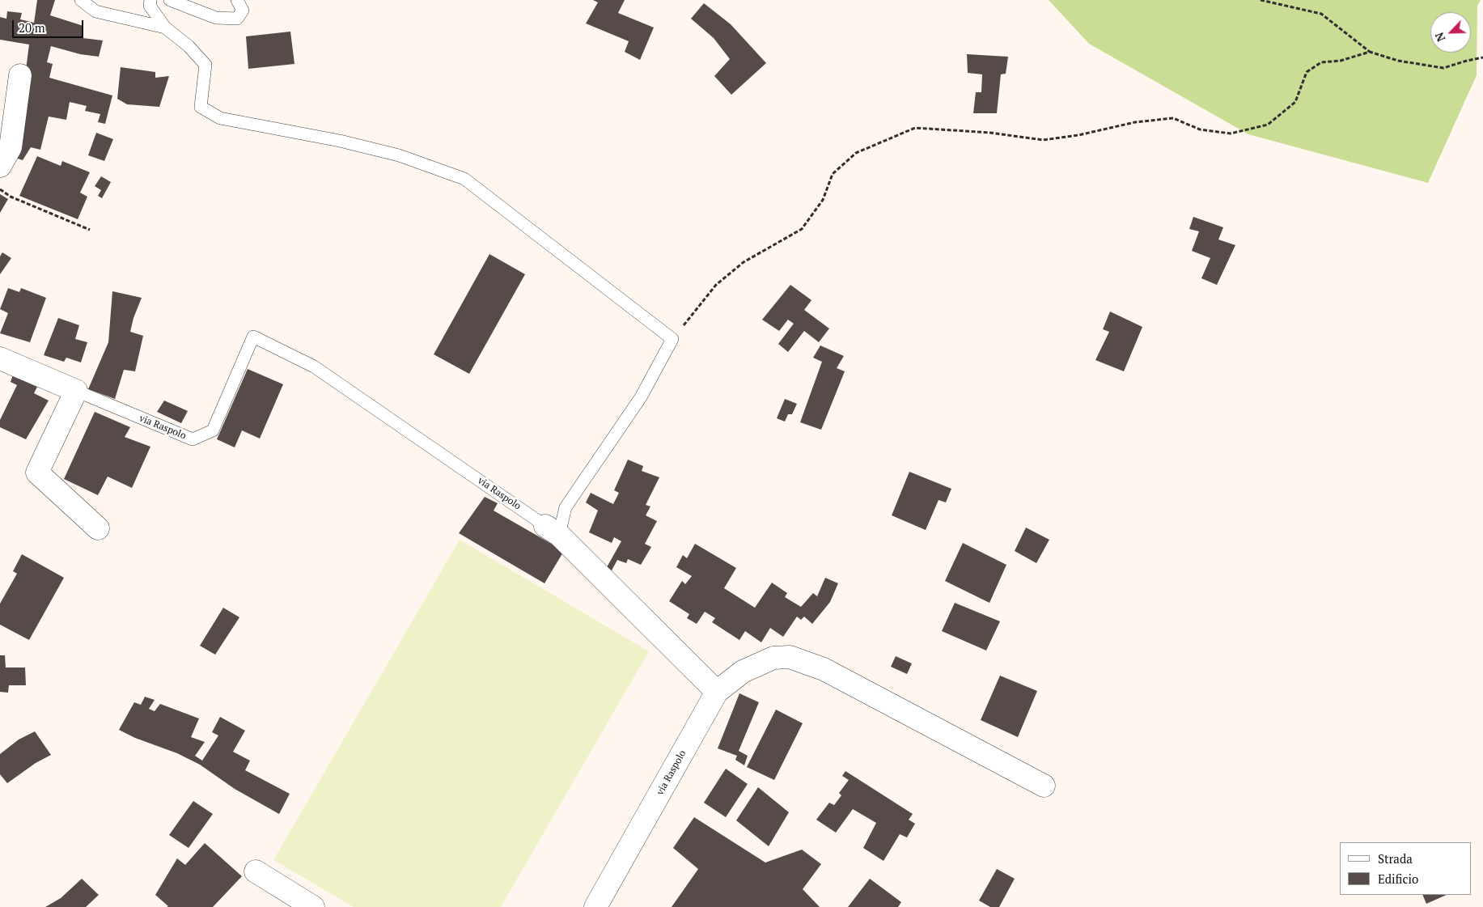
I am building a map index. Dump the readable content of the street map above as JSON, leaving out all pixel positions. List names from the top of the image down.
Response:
{
  "streets": {
    "street": ["via Raspolo"]
  },
  "legend": ["Strada", "Edificio"],
  "scale_bar": "20 m",
  "north": "bottom left"
}
